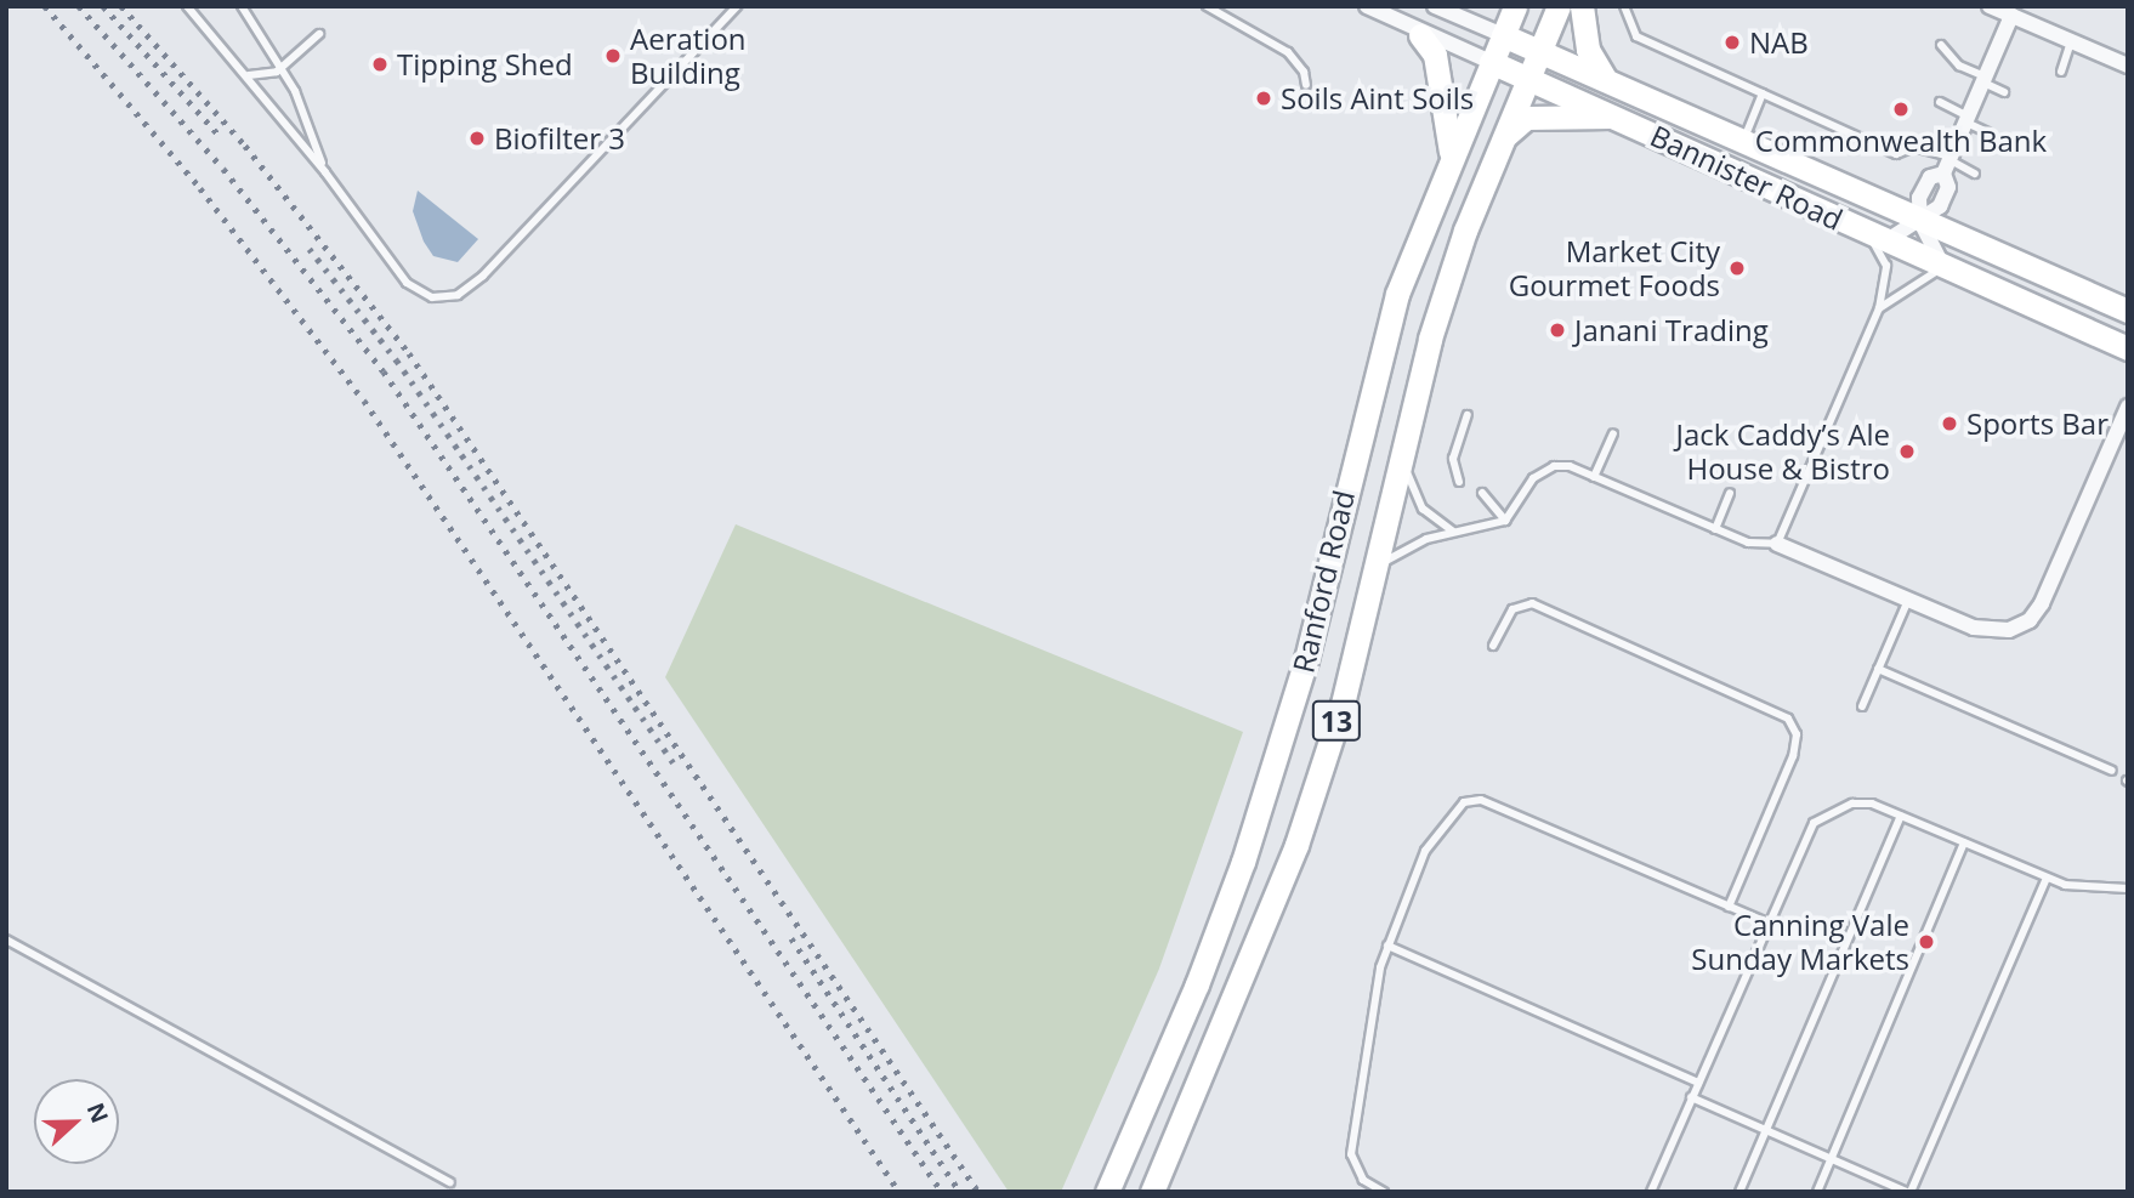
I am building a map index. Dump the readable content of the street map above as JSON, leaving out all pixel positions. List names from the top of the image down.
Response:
{
  "streets": {
    "main road": ["Bannister Road", "Ranford Road", "13"]
  },
  "crossings": [
    ["Bannister Road", "Ranford Road"],
    ["Bannister Road", "13"],
    ["Ranford Road", "13"]
  ],
  "places": [
    "NAB",
    "Aeration Building",
    "Tipping Shed",
    "Soils Aint Soils",
    "Commonwealth Bank",
    "Biofilter 3",
    "Market City Gourmet Foods",
    "Janani Trading",
    "Sports Bar",
    "Jack Caddy’s Ale House & Bistro",
    "Canning Vale Sunday Markets"
  ],
  "north": "right"
}
